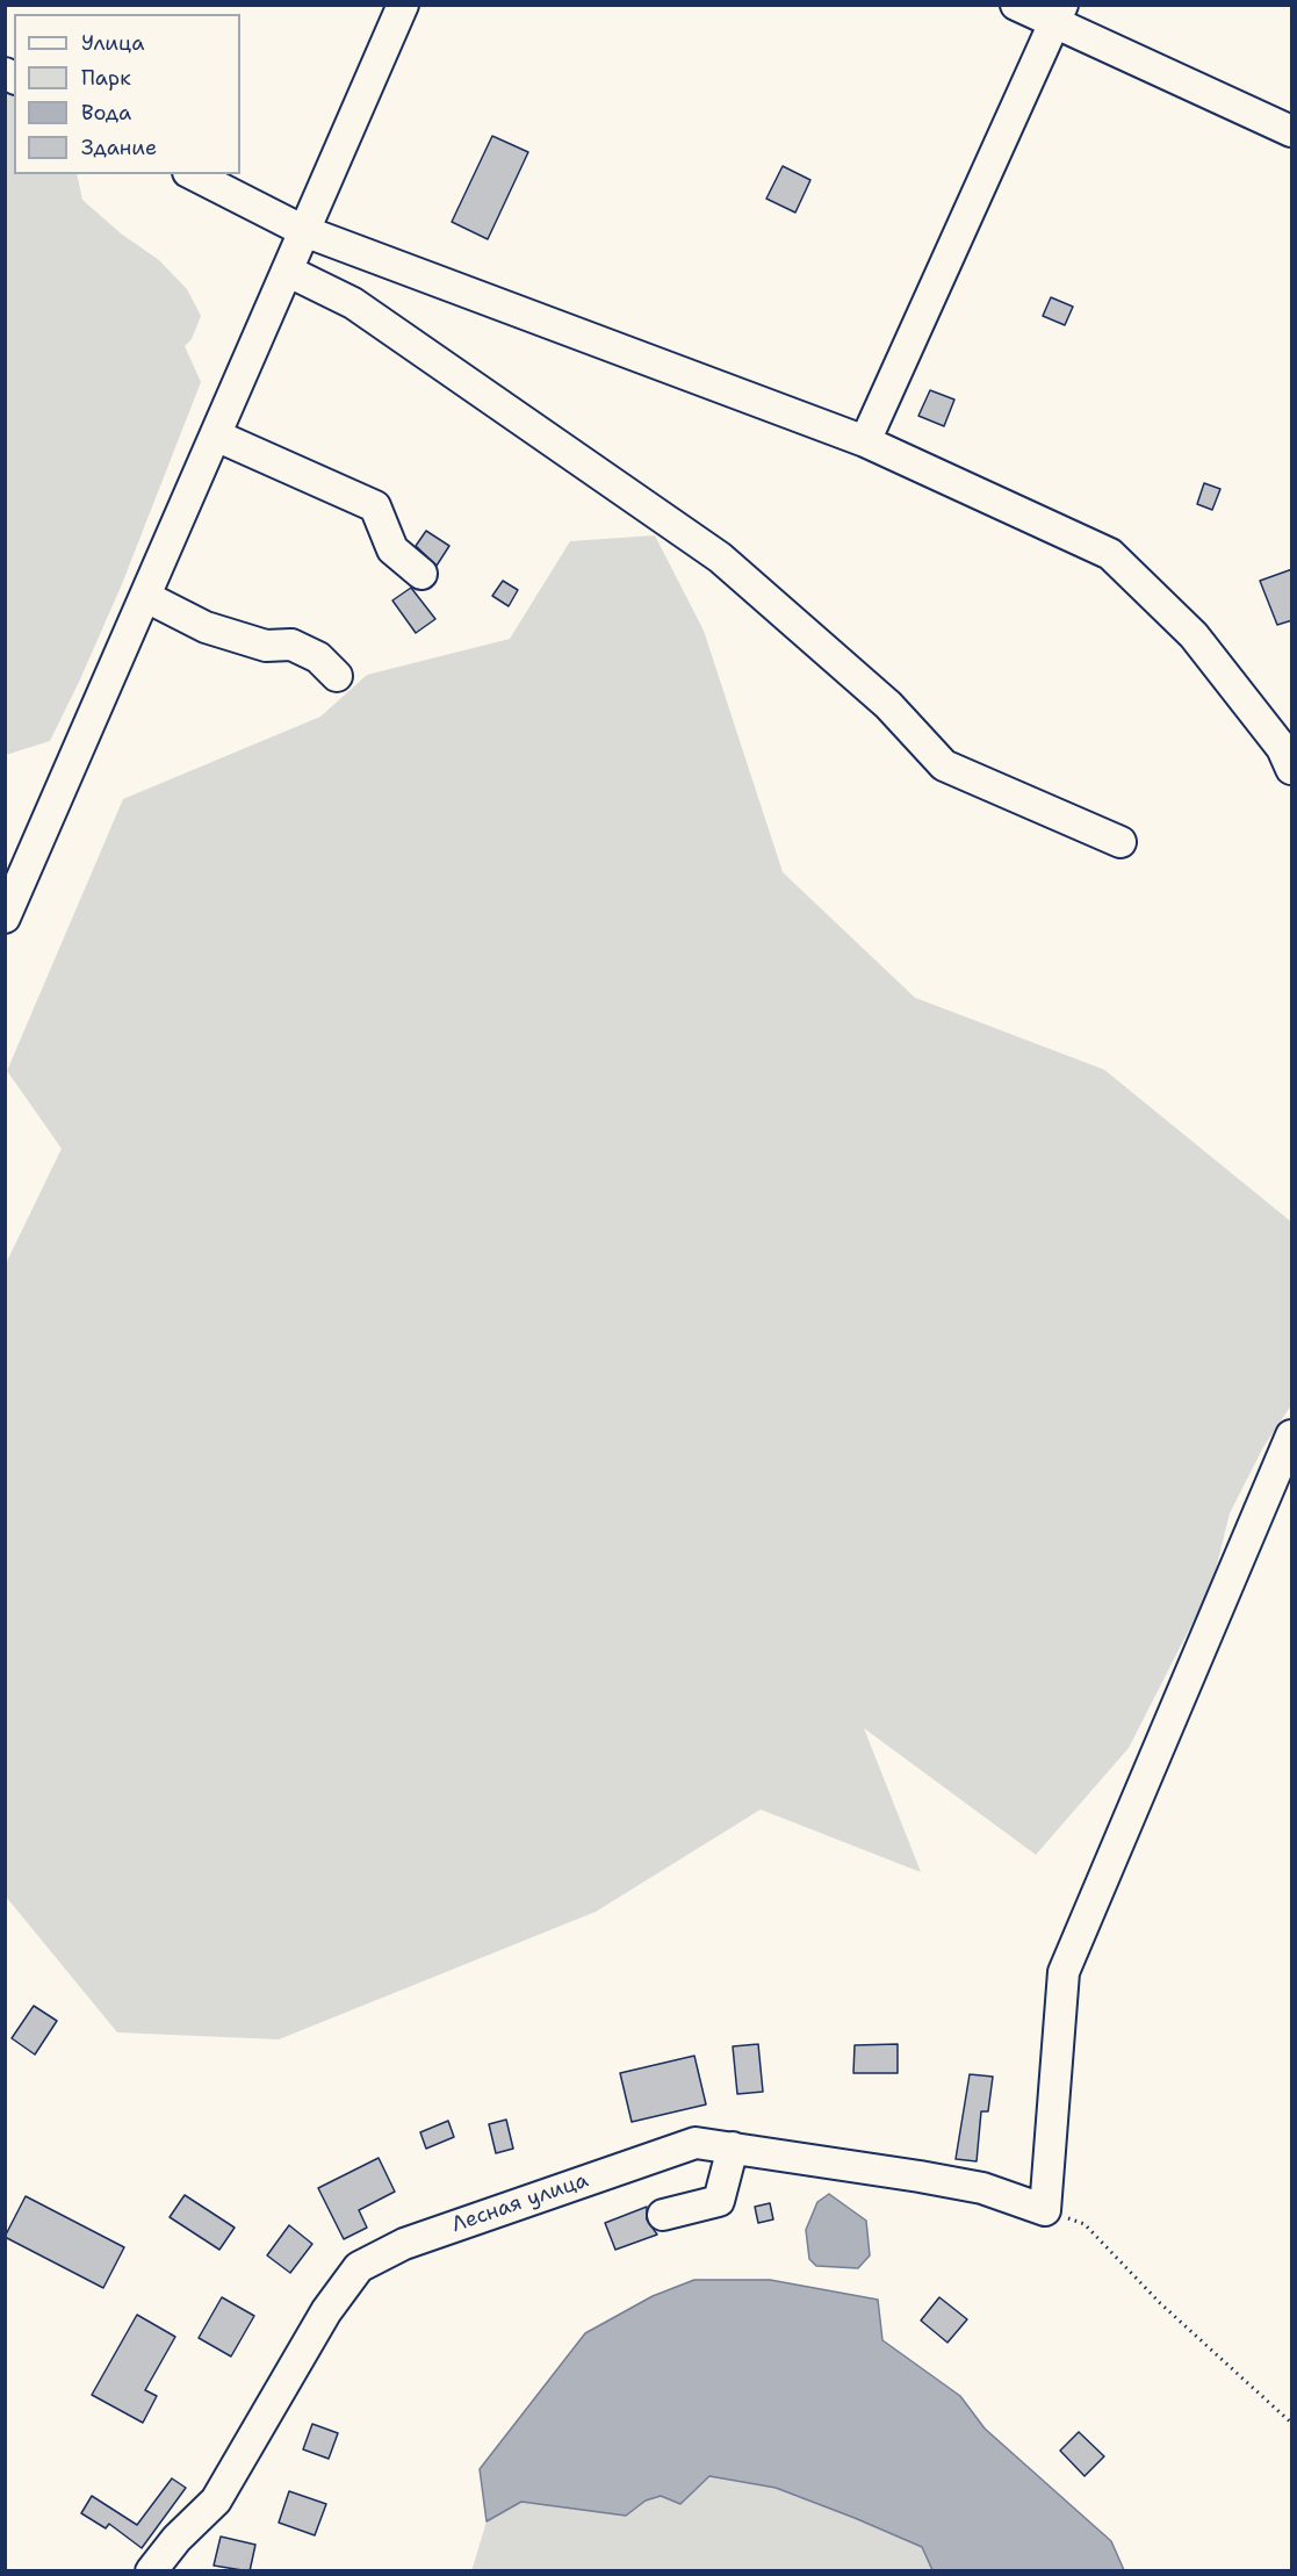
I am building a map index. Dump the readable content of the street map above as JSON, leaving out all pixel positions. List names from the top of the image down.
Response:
{
  "streets": {
    "street": ["Лесная улица"]
  },
  "legend": [
    "Улица",
    "Парк",
    "Вода",
    "Здание"
  ]
}
